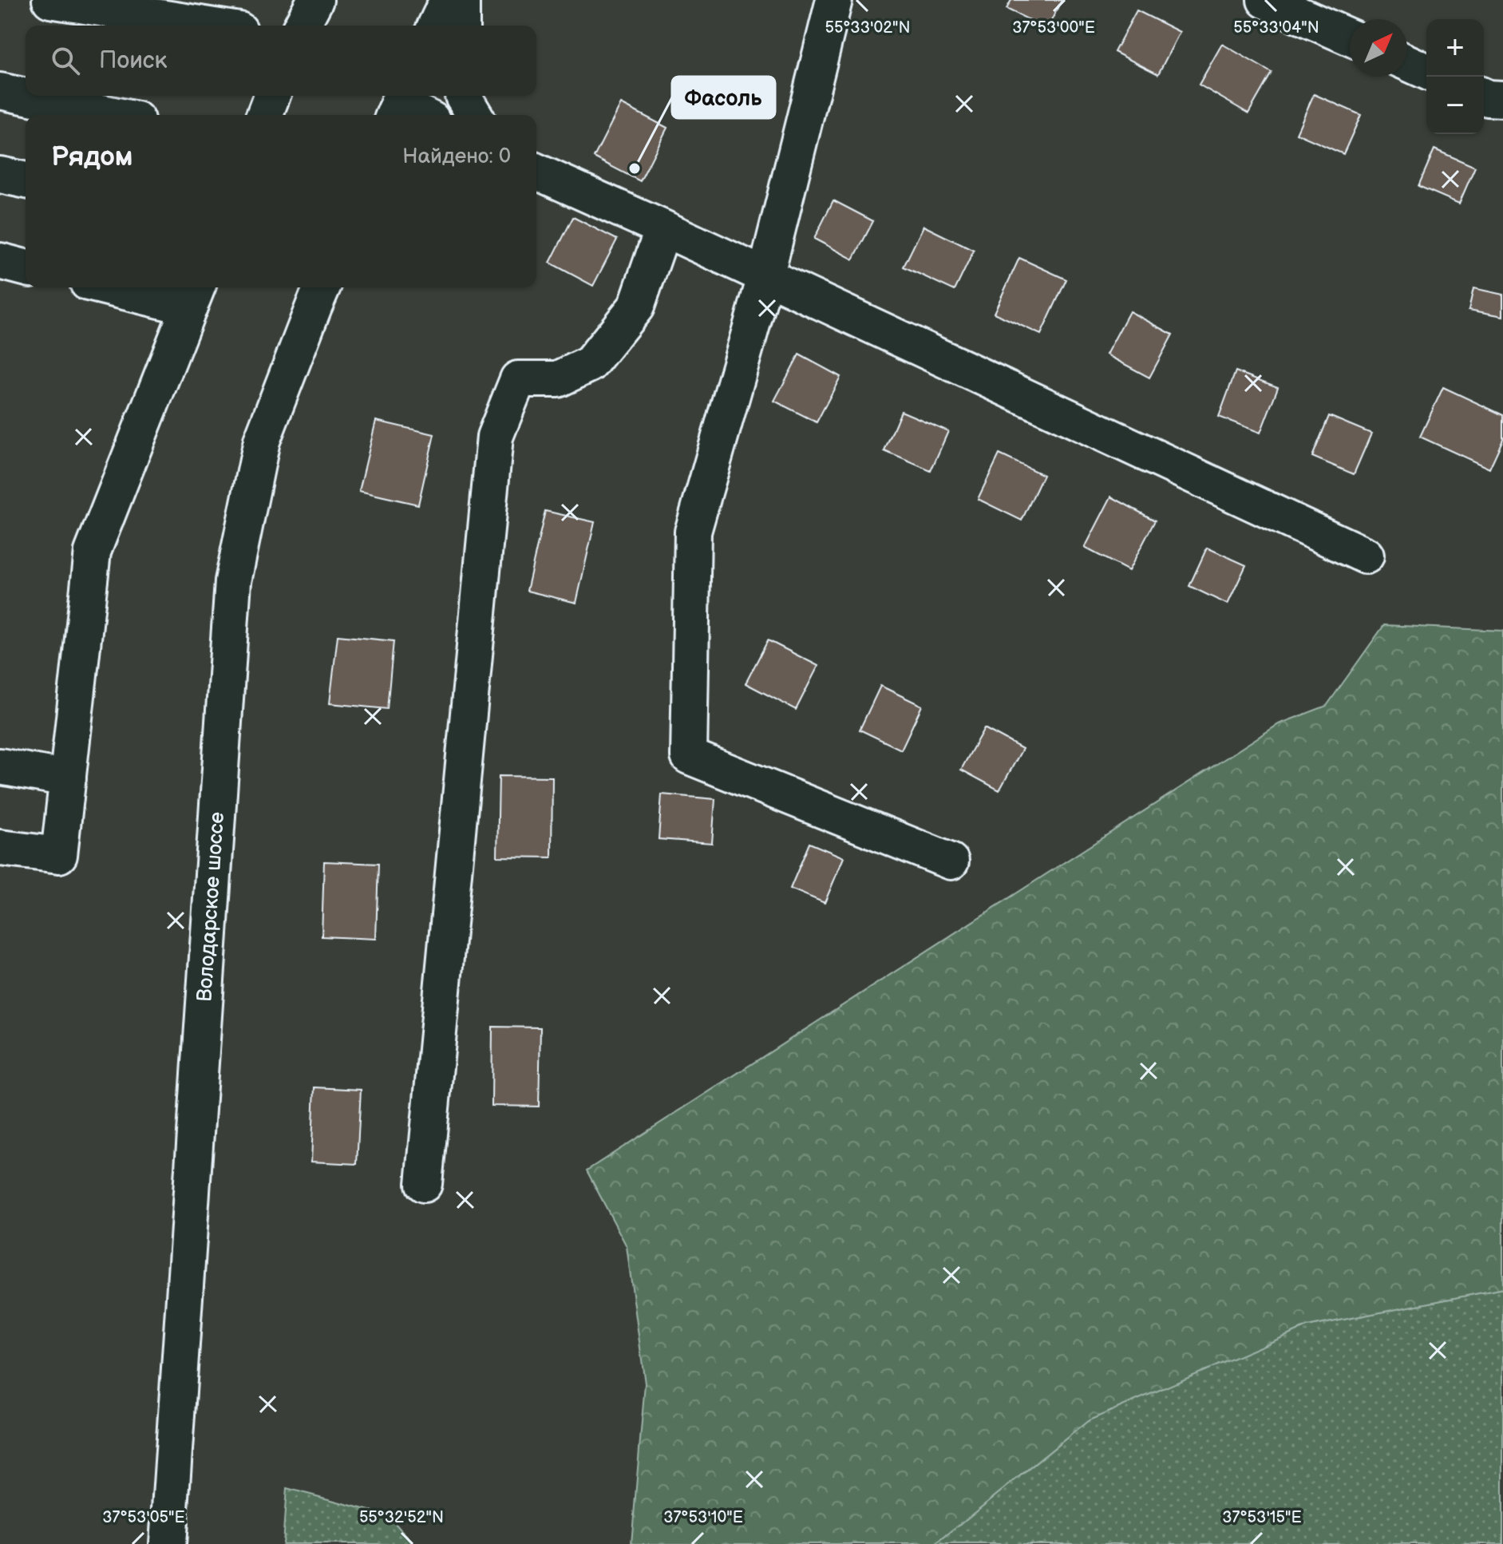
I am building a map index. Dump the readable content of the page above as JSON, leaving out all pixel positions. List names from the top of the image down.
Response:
{
  "streets": {
    "main road": ["Володарское шоссе"]
  },
  "places": ["Фасоль"],
  "north": "top right",
  "page": {
    "map_buttons": ["+", "−"],
    "search": "Поиск",
    "heading": ["Рядом", "Найдено: 0"]
  },
  "coordinates": [
    "55°33'02\"N",
    "55°33'04\"N",
    "37°53'00\"E",
    "37°53'05\"E",
    "37°53'10\"E",
    "37°53'15\"E",
    "55°32'52\"N"
  ]
}
